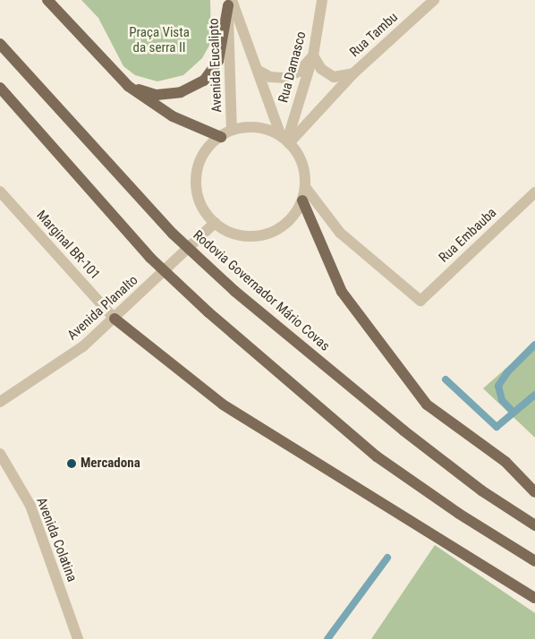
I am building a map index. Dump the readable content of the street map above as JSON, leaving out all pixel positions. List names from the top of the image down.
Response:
{
  "streets": {
    "main road": ["Rodovia Governador Mário Covas"],
    "street": [
      "Rua Tambu",
      "Avenida Eucalipto",
      "Rua Damasco",
      "Rua Embauba",
      "Marginal BR-101",
      "Avenida Planalto",
      "Avenida Colatina"
    ]
  },
  "crossings": [
    ["Rua Tambu", "Avenida Eucalipto"],
    ["Rua Tambu", "Rua Damasco"],
    ["Rua Tambu", "Rua Embauba"],
    ["Rua Tambu", "Avenida Planalto"],
    ["Avenida Eucalipto", "Rua Damasco"],
    ["Avenida Eucalipto", "Rua Embauba"],
    ["Avenida Eucalipto", "Avenida Planalto"],
    ["Rua Damasco", "Rua Embauba"],
    ["Rua Damasco", "Avenida Planalto"],
    ["Rua Embauba", "Avenida Planalto"],
    ["Marginal BR-101", "Avenida Planalto"]
  ],
  "parks": ["Praça Vista da serra II"],
  "places": ["Mercadona"]
}
